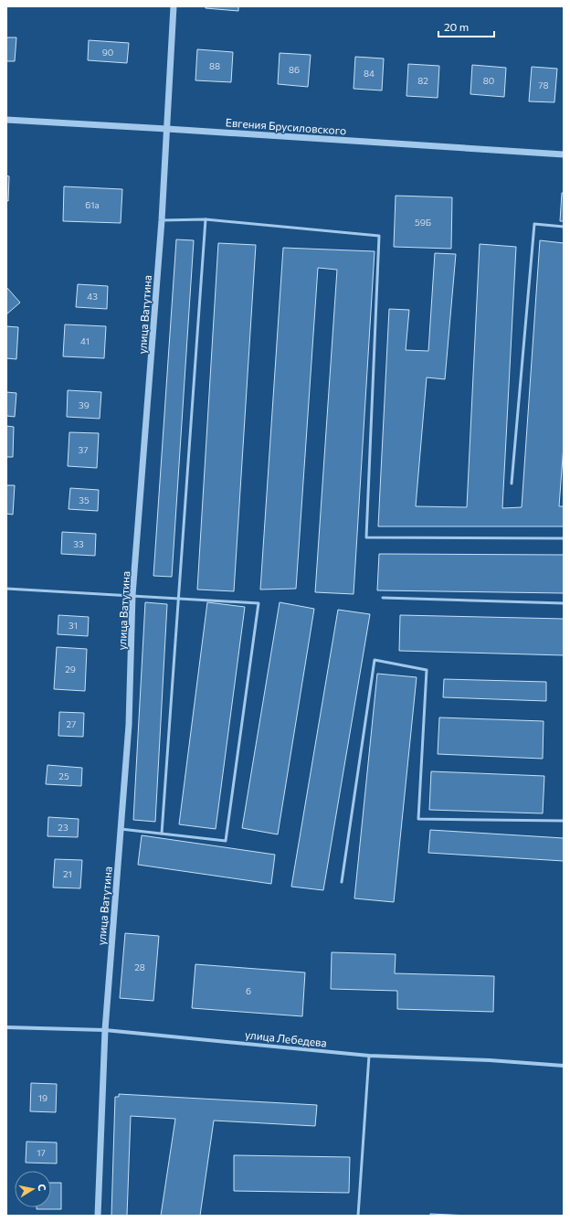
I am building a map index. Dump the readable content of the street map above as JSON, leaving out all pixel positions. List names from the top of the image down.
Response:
{
  "streets": {
    "street": ["Евгения Брусиловского", "улица Ватутина", "улица Лебедева"]
  },
  "crossings": [
    ["Евгения Брусиловского", "улица Ватутина"],
    ["улица Ватутина", "улица Лебедева"]
  ],
  "house_numbers": [
    "90",
    "88",
    "86",
    "84",
    "82",
    "80",
    "78",
    "61а",
    "59Б",
    "43",
    "41",
    "39",
    "37",
    "35",
    "33",
    "31",
    "29",
    "27",
    "25",
    "23",
    "21",
    "28",
    "6",
    "19",
    "17"
  ],
  "scale_bar": "20 m",
  "north": "right"
}
